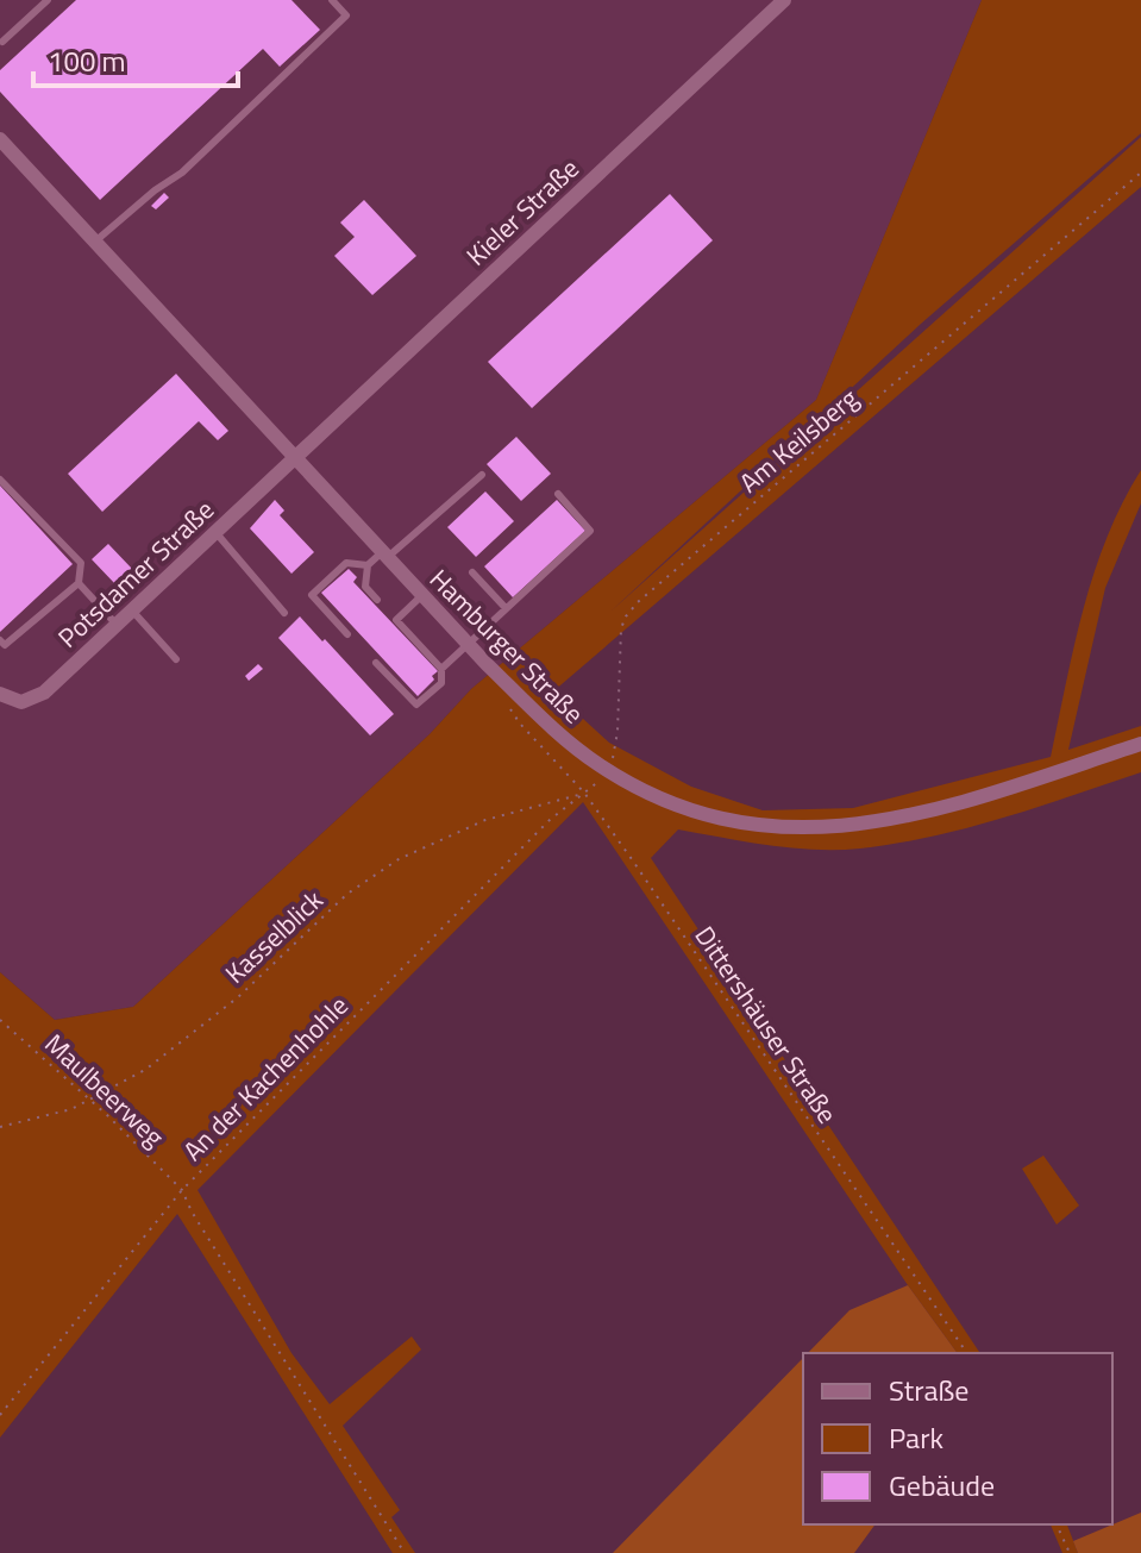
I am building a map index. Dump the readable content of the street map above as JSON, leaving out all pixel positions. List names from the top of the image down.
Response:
{
  "streets": {
    "street": ["Kieler Straße", "Potsdamer Straße", "Hamburger Straße"],
    "path": [
      "Am Keilsberg",
      "Kasselblick",
      "Dittershäuser Straße",
      "An der Kachenhohle",
      "Maulbeerweg"
    ]
  },
  "crossings": [
    ["Kieler Straße", "Potsdamer Straße"],
    ["Kieler Straße", "Hamburger Straße"],
    ["Am Keilsberg", "Hamburger Straße"],
    ["Potsdamer Straße", "Hamburger Straße"],
    ["Kasselblick", "Dittershäuser Straße"],
    ["Kasselblick", "An der Kachenhohle"],
    ["Kasselblick", "Maulbeerweg"],
    ["Dittershäuser Straße", "An der Kachenhohle"],
    ["An der Kachenhohle", "Maulbeerweg"]
  ],
  "legend": ["Straße", "Park", "Gebäude"],
  "scale_bar": "100 m"
}
